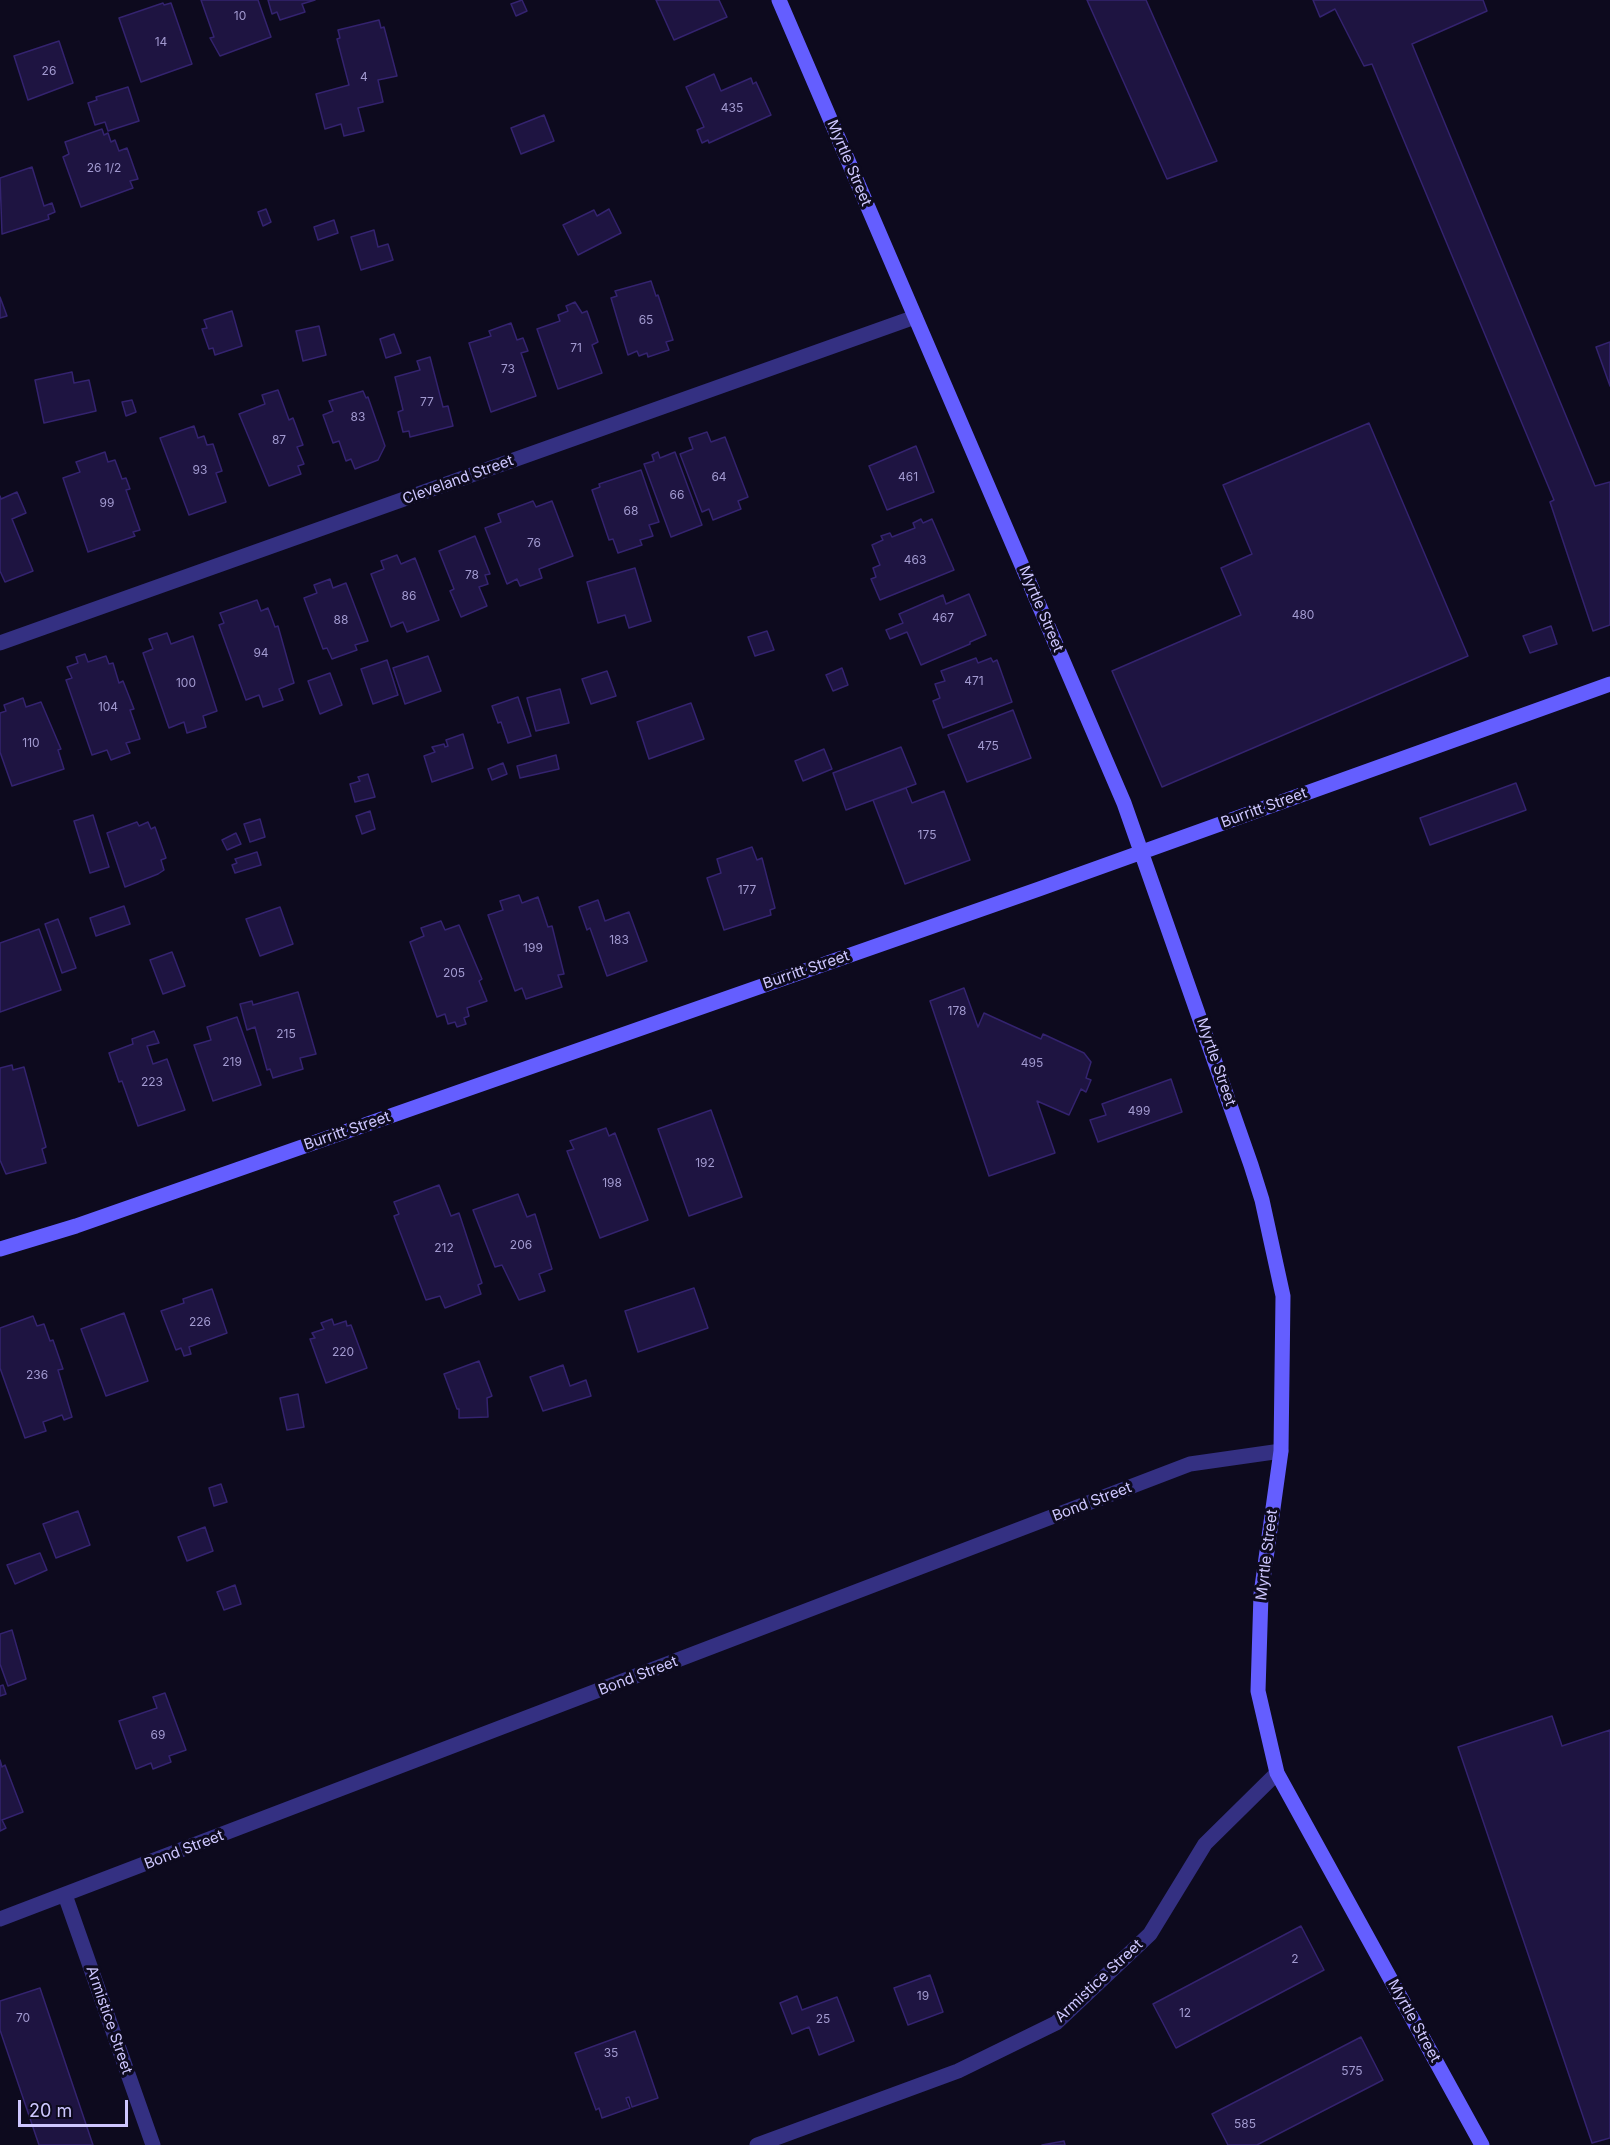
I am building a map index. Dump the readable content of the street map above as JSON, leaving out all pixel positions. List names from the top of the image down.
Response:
{
  "streets": {
    "street": [
      "Myrtle Street",
      "Cleveland Street",
      "Burritt Street",
      "Bond Street",
      "Armistice Street"
    ]
  },
  "crossings": [
    ["Myrtle Street", "Cleveland Street"],
    ["Myrtle Street", "Burritt Street"],
    ["Myrtle Street", "Bond Street"],
    ["Myrtle Street", "Armistice Street"],
    ["Bond Street", "Armistice Street"]
  ],
  "house_numbers": [
    "10",
    "14",
    "26",
    "4",
    "435",
    "26 1/2",
    "65",
    "71",
    "73",
    "77",
    "83",
    "87",
    "93",
    "64",
    "461",
    "66",
    "99",
    "68",
    "76",
    "463",
    "78",
    "86",
    "480",
    "467",
    "88",
    "94",
    "471",
    "100",
    "104",
    "110",
    "475",
    "175",
    "177",
    "183",
    "199",
    "205",
    "178",
    "215",
    "219",
    "495",
    "223",
    "499",
    "192",
    "198",
    "206",
    "212",
    "226",
    "220",
    "236",
    "69",
    "2",
    "19",
    "12",
    "70",
    "25",
    "35",
    "575",
    "585"
  ],
  "scale_bar": "20 m"
}
